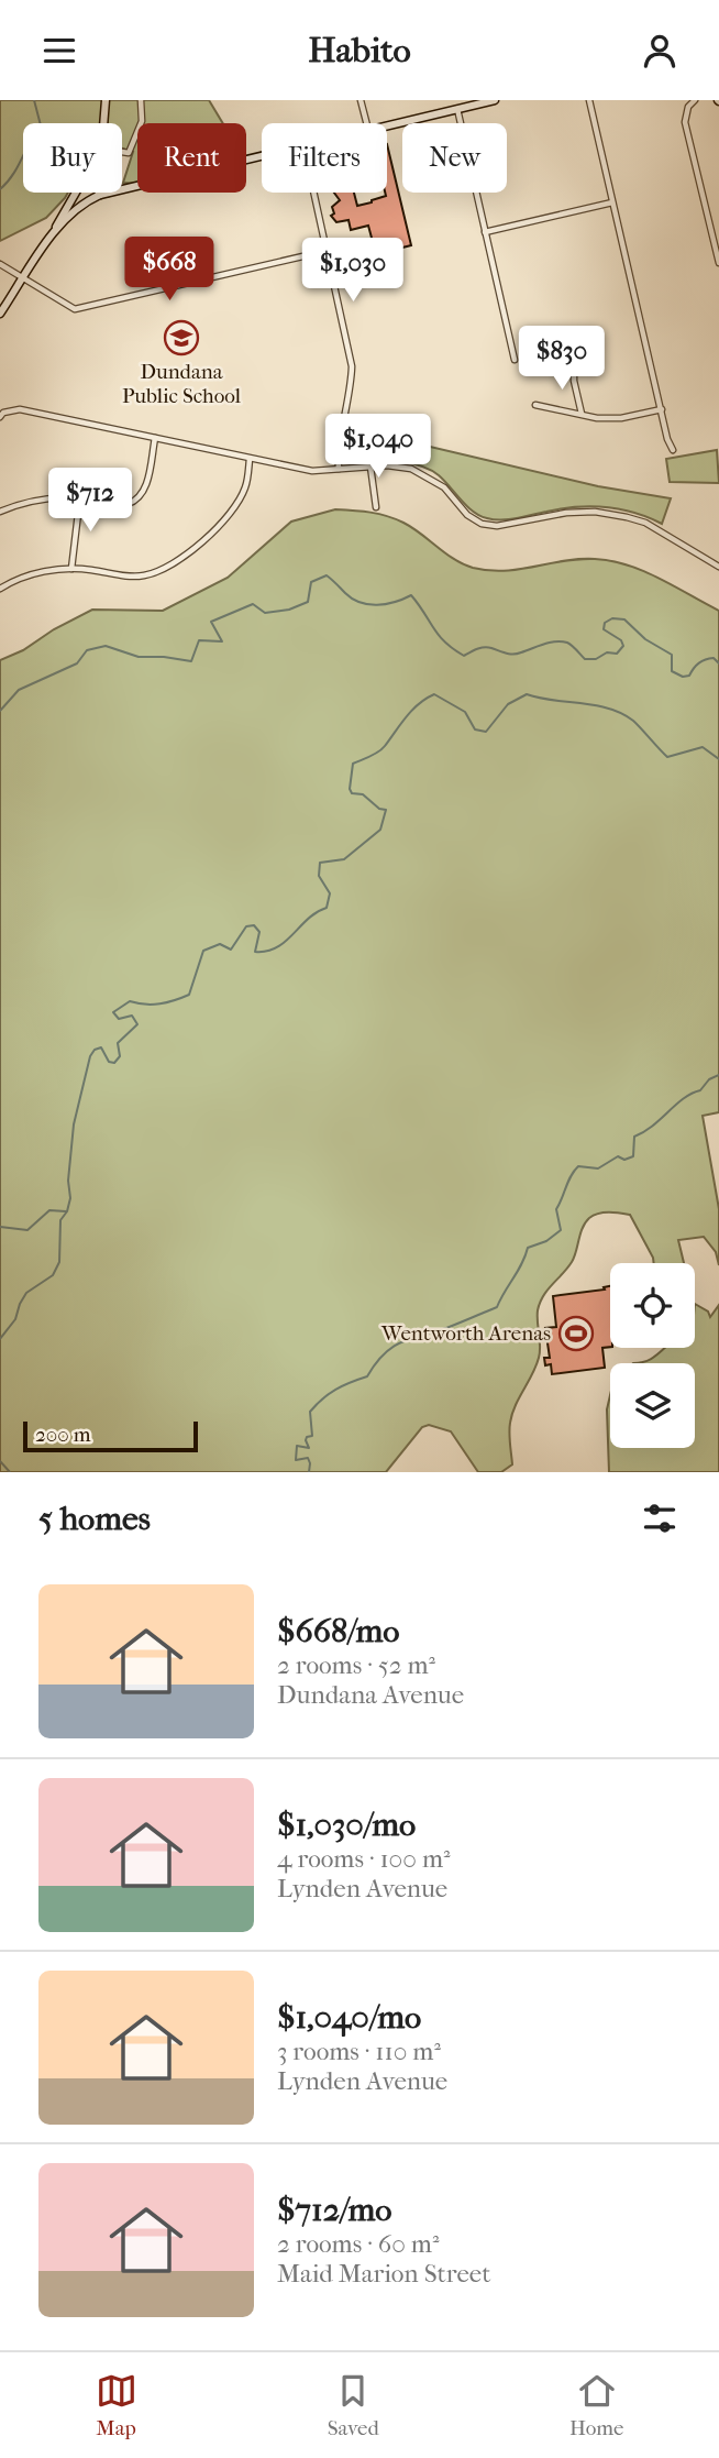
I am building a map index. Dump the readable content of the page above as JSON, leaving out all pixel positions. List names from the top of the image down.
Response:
{
  "places": {
    "school or university": ["Dundana Public School"],
    "sports": ["Wentworth Arenas"]
  },
  "scale_bar": "200 m",
  "page": {
    "header": "Habito",
    "chip": [
      "Buy",
      "Rent",
      "Filters",
      "New"
    ],
    "price": [
      "$668",
      "$1,030",
      "$830",
      "$1,040",
      "$712"
    ],
    "scale": "200 m",
    "heading": "5 homes",
    "list": [
      {
        "name": "$668/mo",
        "note": "2 rooms · 52 m² · Dundana Avenue"
      },
      {
        "name": "$1,030/mo",
        "note": "4 rooms · 100 m² · Lynden Avenue"
      },
      {
        "name": "$1,040/mo",
        "note": "3 rooms · 110 m² · Lynden Avenue"
      },
      {
        "name": "$712/mo",
        "note": "2 rooms · 60 m² · Maid Marion Street"
      }
    ],
    "tabs": ["Map", "Saved", "Home"]
  }
}
